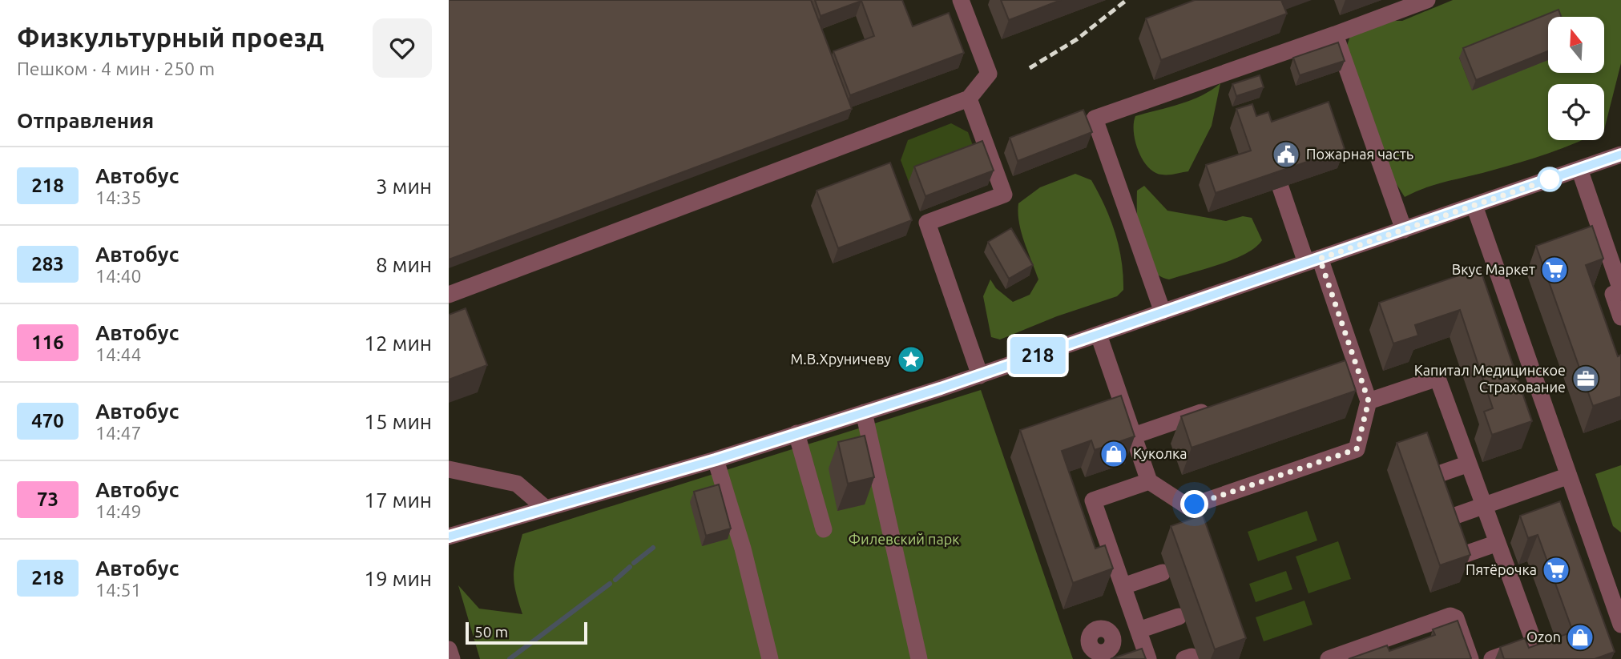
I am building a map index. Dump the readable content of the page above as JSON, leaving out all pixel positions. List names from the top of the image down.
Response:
{
  "parks": ["Филевский парк"],
  "places": {
    "public building": ["Пожарная часть"],
    "supermarket": ["Вкус Маркет", "Пятёрочка"],
    "place": ["М.В.Хруничеву"],
    "office": ["Капитал Медицинское Страхование"],
    "shop": ["Куколка", "Ozon"]
  },
  "lines": ["bus line 218"],
  "scale_bar": "50 m",
  "north": "top",
  "page": {
    "heading": [
      ["Физкультурный проезд", "Пешком · 4 мин · 250 m"],
      "Отправления"
    ],
    "on_map": "218",
    "list": [
      {
        "mark": "218",
        "name": "Автобус",
        "note": "14:35",
        "value": "3 мин"
      },
      {
        "mark": "283",
        "name": "Автобус",
        "note": "14:40",
        "value": "8 мин"
      },
      {
        "mark": "116",
        "name": "Автобус",
        "note": "14:44",
        "value": "12 мин"
      },
      {
        "mark": "470",
        "name": "Автобус",
        "note": "14:47",
        "value": "15 мин"
      },
      {
        "mark": "73",
        "name": "Автобус",
        "note": "14:49",
        "value": "17 мин"
      },
      {
        "mark": "218",
        "name": "Автобус",
        "note": "14:51",
        "value": "19 мин"
      }
    ],
    "scale": "50 m"
  }
}
